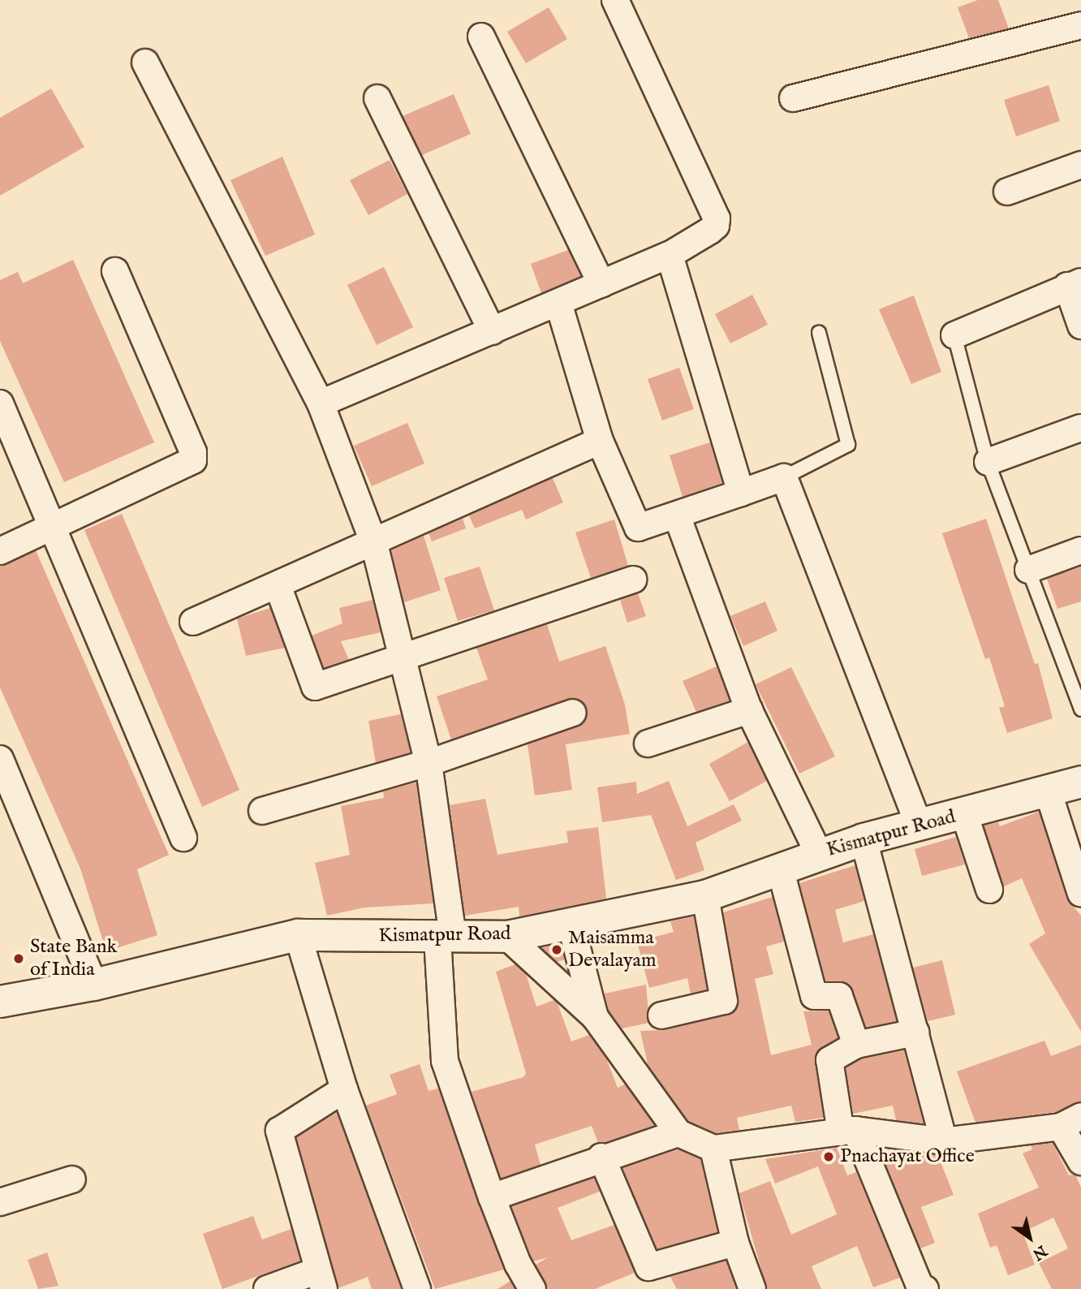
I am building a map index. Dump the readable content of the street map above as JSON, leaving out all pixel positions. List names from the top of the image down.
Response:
{
  "streets": {
    "street": ["Kismatpur Road"]
  },
  "places": ["Maisamma Devalayam", "State Bank of India", "Pnachayat Office"],
  "north": "bottom right"
}
